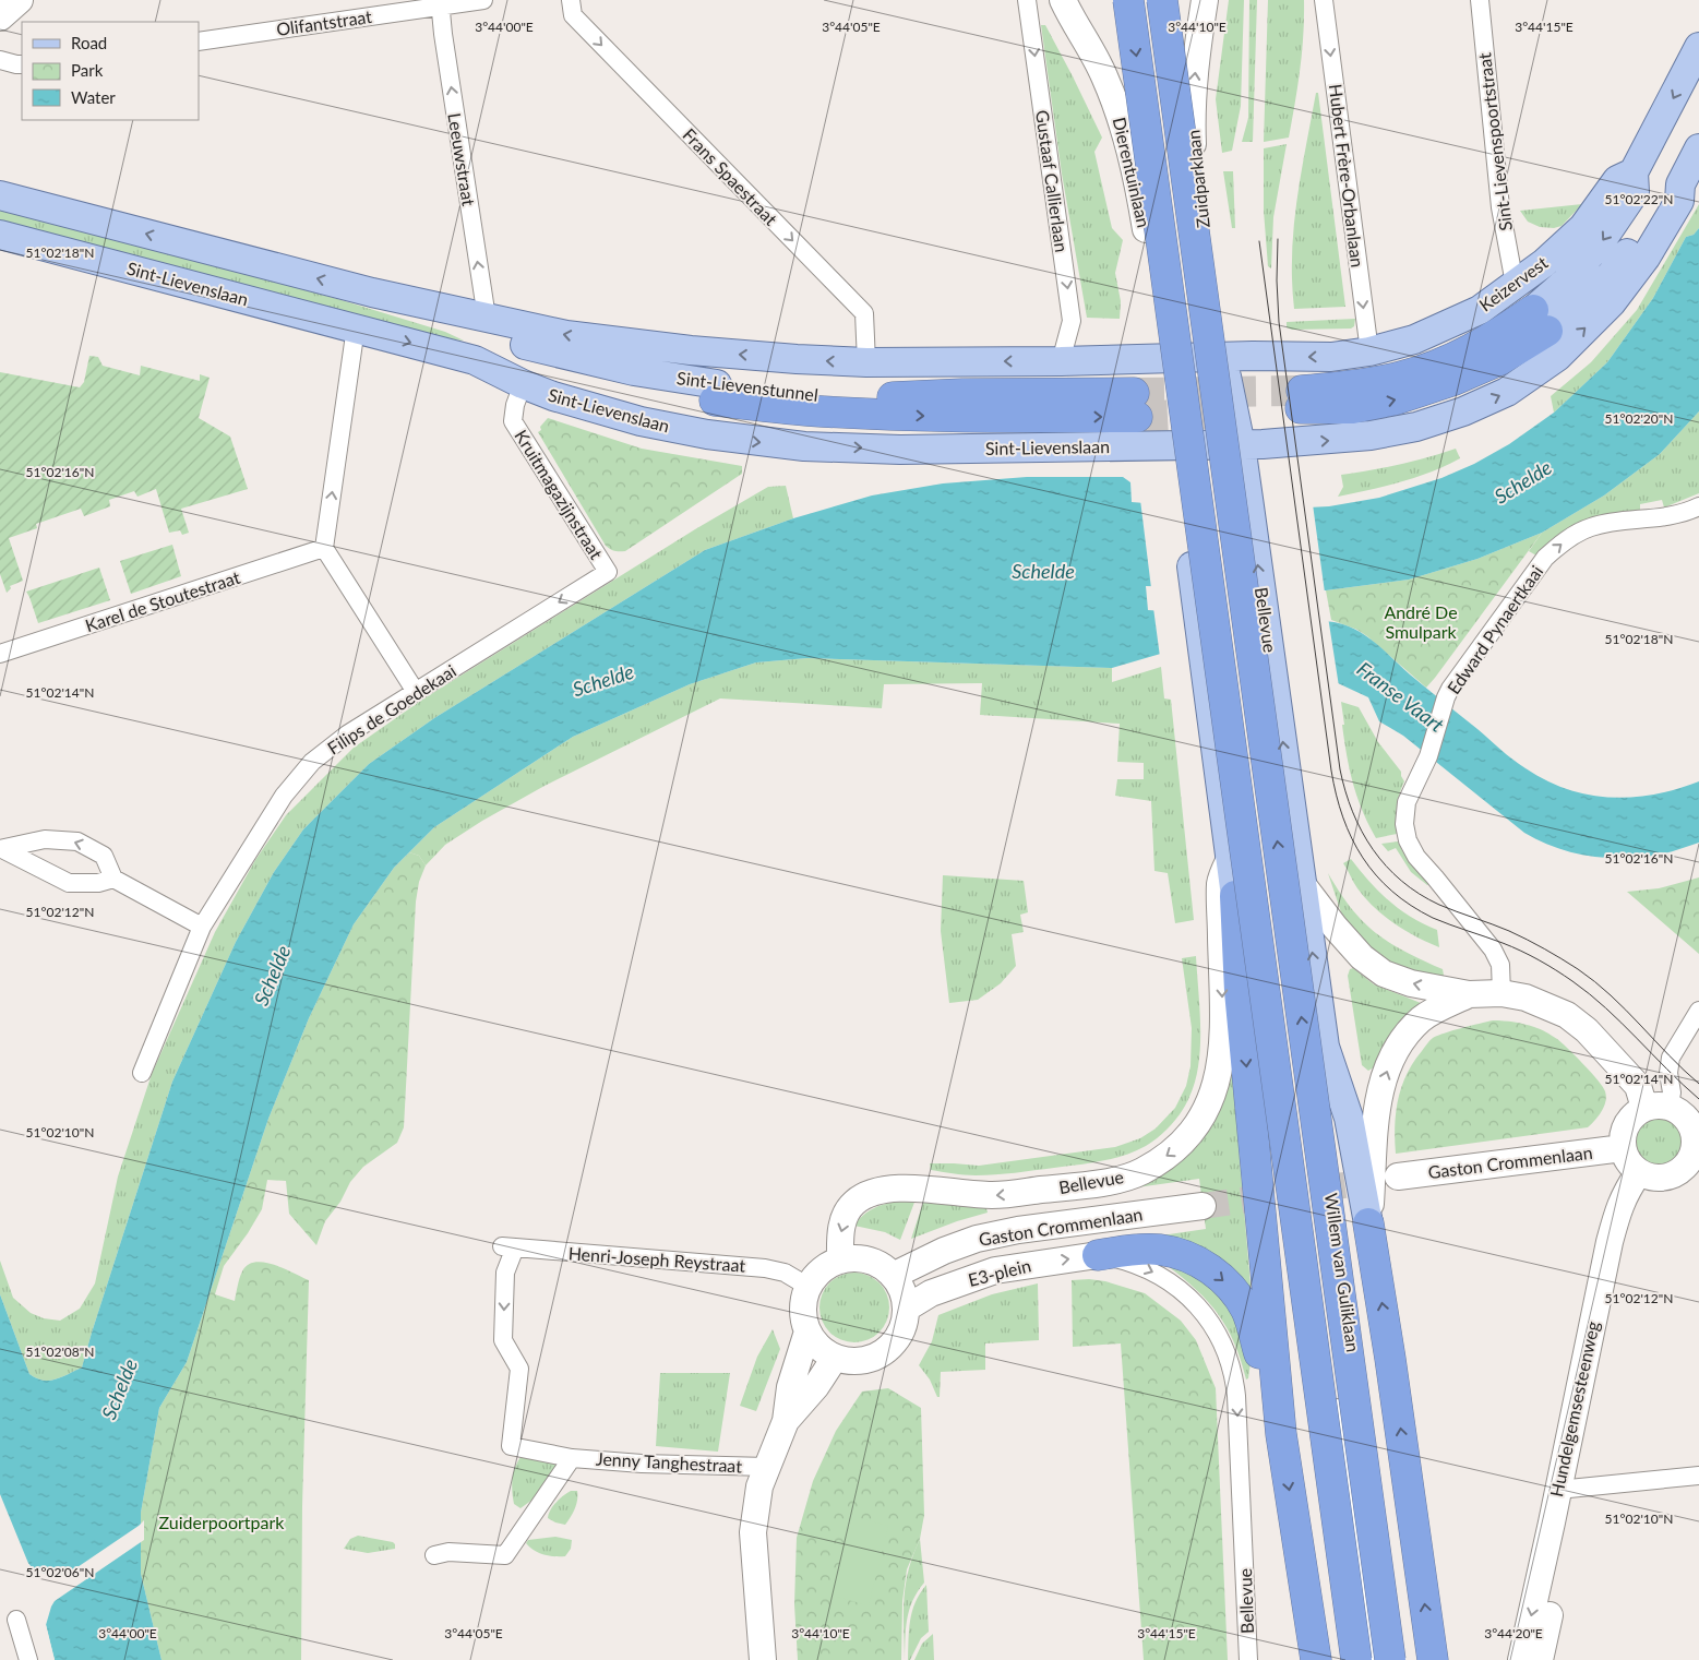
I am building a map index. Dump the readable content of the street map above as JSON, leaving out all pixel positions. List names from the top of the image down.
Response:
{
  "streets": {
    "highway": ["Sint-Lievenstunnel"],
    "main road": [
      "Dierentuinlaan",
      "Zuidparklaan",
      "Sint-Lievenslaan",
      "Keizervest",
      "Bellevue",
      "Gaston Crommenlaan",
      "E3-plein",
      "Willem van Guliklaan",
      "Hundelgemsesteenweg"
    ],
    "street": [
      "Olifantstraat",
      "Sint-Lievenspoortstraat",
      "Leeuwstraat",
      "Hubert Frère-Orbanlaan",
      "Frans Spaestraat",
      "Gustaaf Callierlaan",
      "Kruitmagazijnstraat",
      "Karel de Stoutestraat",
      "Edward Pynaertkaai",
      "Filips de Goedekaai",
      "Henri-Joseph Reystraat",
      "Jenny Tanghestraat"
    ]
  },
  "crossings": [
    ["Olifantstraat", "Leeuwstraat"],
    ["Sint-Lievenspoortstraat", "Keizervest"],
    ["Hubert Frère-Orbanlaan", "Keizervest"],
    ["Zuidparklaan", "Keizervest"],
    ["Zuidparklaan", "Bellevue"],
    ["Sint-Lievenslaan", "Sint-Lievenstunnel"],
    ["Sint-Lievenslaan", "Kruitmagazijnstraat"],
    ["Sint-Lievenslaan", "Bellevue"],
    ["Keizervest", "Bellevue"],
    ["Kruitmagazijnstraat", "Filips de Goedekaai"],
    ["Bellevue", "Gaston Crommenlaan"],
    ["Bellevue", "Henri-Joseph Reystraat"],
    ["Bellevue", "E3-plein"],
    ["Bellevue", "Willem van Guliklaan"],
    ["Gaston Crommenlaan", "Henri-Joseph Reystraat"],
    ["Gaston Crommenlaan", "E3-plein"],
    ["Gaston Crommenlaan", "Hundelgemsesteenweg"],
    ["Henri-Joseph Reystraat", "E3-plein"],
    ["Henri-Joseph Reystraat", "Jenny Tanghestraat"]
  ],
  "one_way": [
    "Leeuwstraat",
    "Hubert Frère-Orbanlaan",
    "Frans Spaestraat",
    "Zuidparklaan",
    "Gustaaf Callierlaan",
    "E3-plein"
  ],
  "water": ["Schelde", "Franse Vaart"],
  "parks": ["André De Smulpark", "Zuiderpoortpark"],
  "legend": ["Road", "Park", "Water"],
  "coordinates": [
    "3°44'00\"E",
    "3°44'05\"E",
    "3°44'10\"E",
    "3°44'15\"E",
    "51°02'22\"N",
    "51°02'18\"N",
    "51°02'20\"N",
    "51°02'16\"N",
    "51°02'14\"N",
    "51°02'12\"N",
    "51°02'10\"N",
    "51°02'08\"N",
    "51°02'06\"N",
    "3°44'20\"E"
  ]
}
